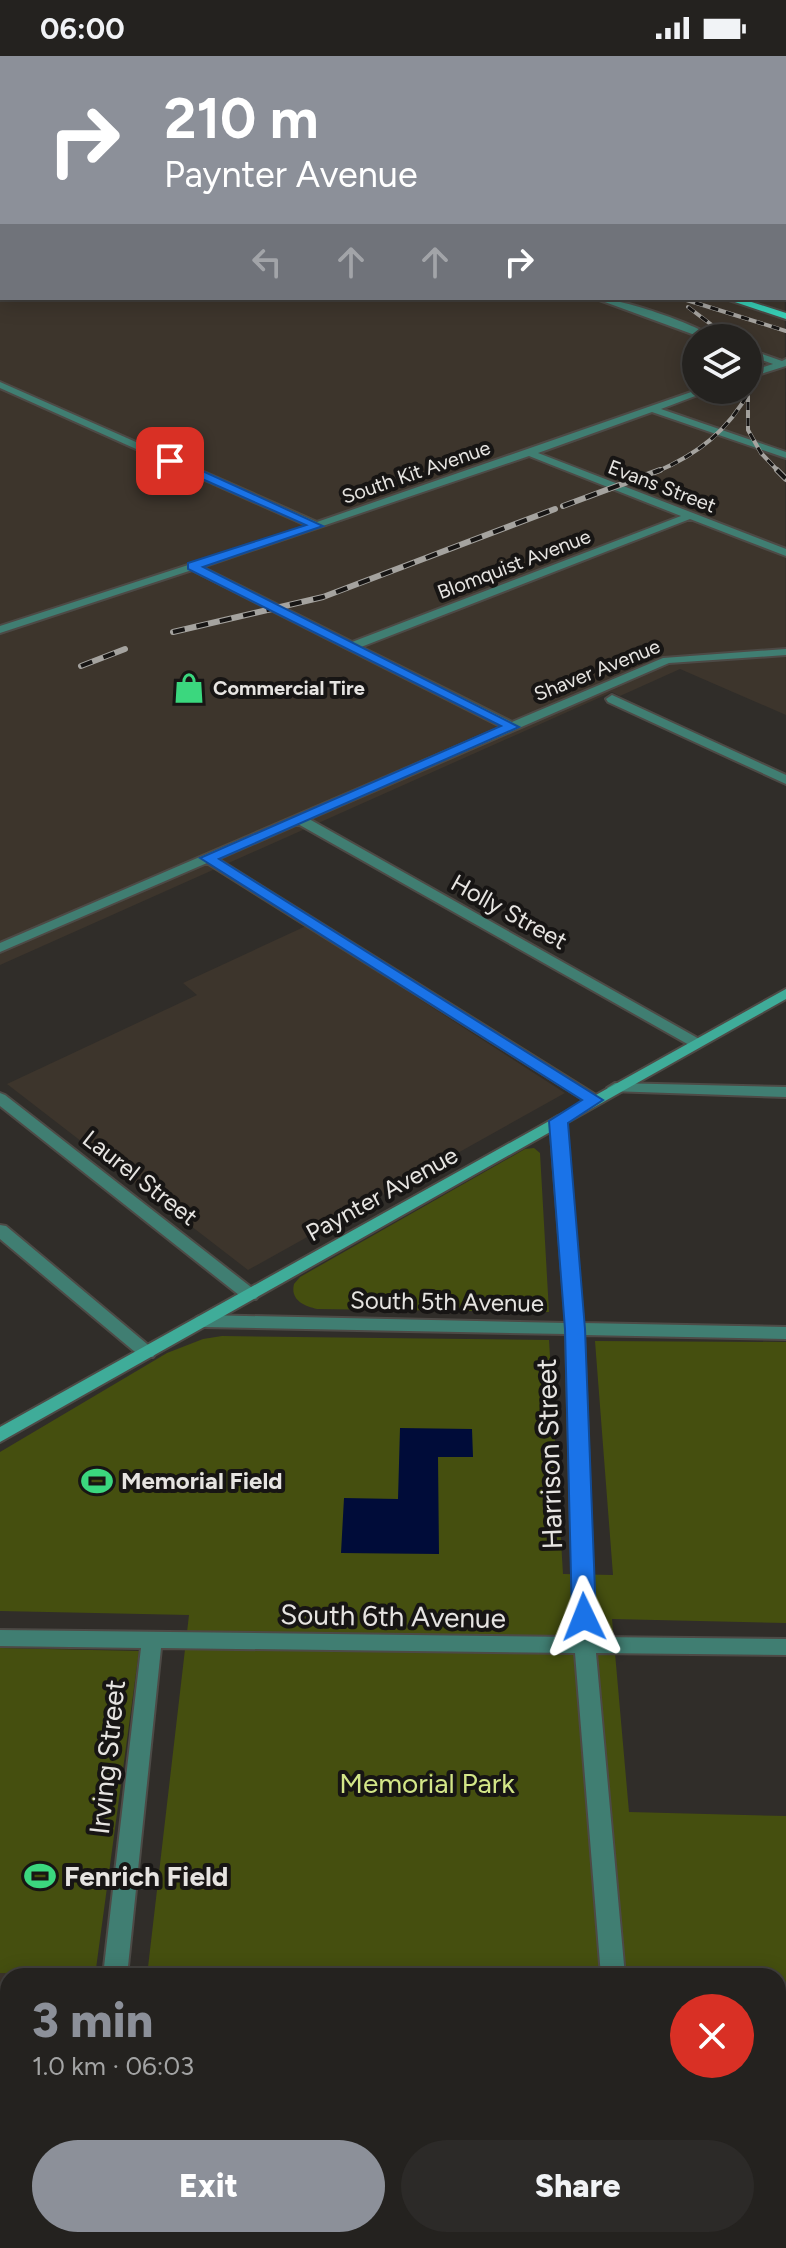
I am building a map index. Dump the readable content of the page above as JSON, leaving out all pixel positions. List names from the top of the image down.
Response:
{
  "streets": {
    "street": [
      "South Kit Avenue",
      "Evans Street",
      "Blomquist Avenue",
      "Shaver Avenue",
      "Holly Street",
      "Laurel Street",
      "Paynter Avenue",
      "South 5th Avenue",
      "Harrison Street",
      "South 6th Avenue",
      "Irving Street"
    ]
  },
  "crossings": [
    ["South Kit Avenue", "Evans Street"],
    ["Evans Street", "Blomquist Avenue"],
    ["Shaver Avenue", "Holly Street"],
    ["Holly Street", "Paynter Avenue"],
    ["Laurel Street", "Paynter Avenue"],
    ["Paynter Avenue", "South 5th Avenue"],
    ["Paynter Avenue", "Harrison Street"],
    ["South 5th Avenue", "Harrison Street"],
    ["Harrison Street", "South 6th Avenue"],
    ["South 6th Avenue", "Irving Street"]
  ],
  "parks": ["Memorial Park"],
  "places": {
    "shop": ["Commercial Tire"],
    "sports": ["Memorial Field", "Fenrich Field"]
  },
  "page": {
    "status": "06:00",
    "turn": ["210 m", "Paynter Avenue"],
    "heading": ["3 min", "1.0 km · 06:03"],
    "buttons": ["Exit", "Share"]
  }
}
